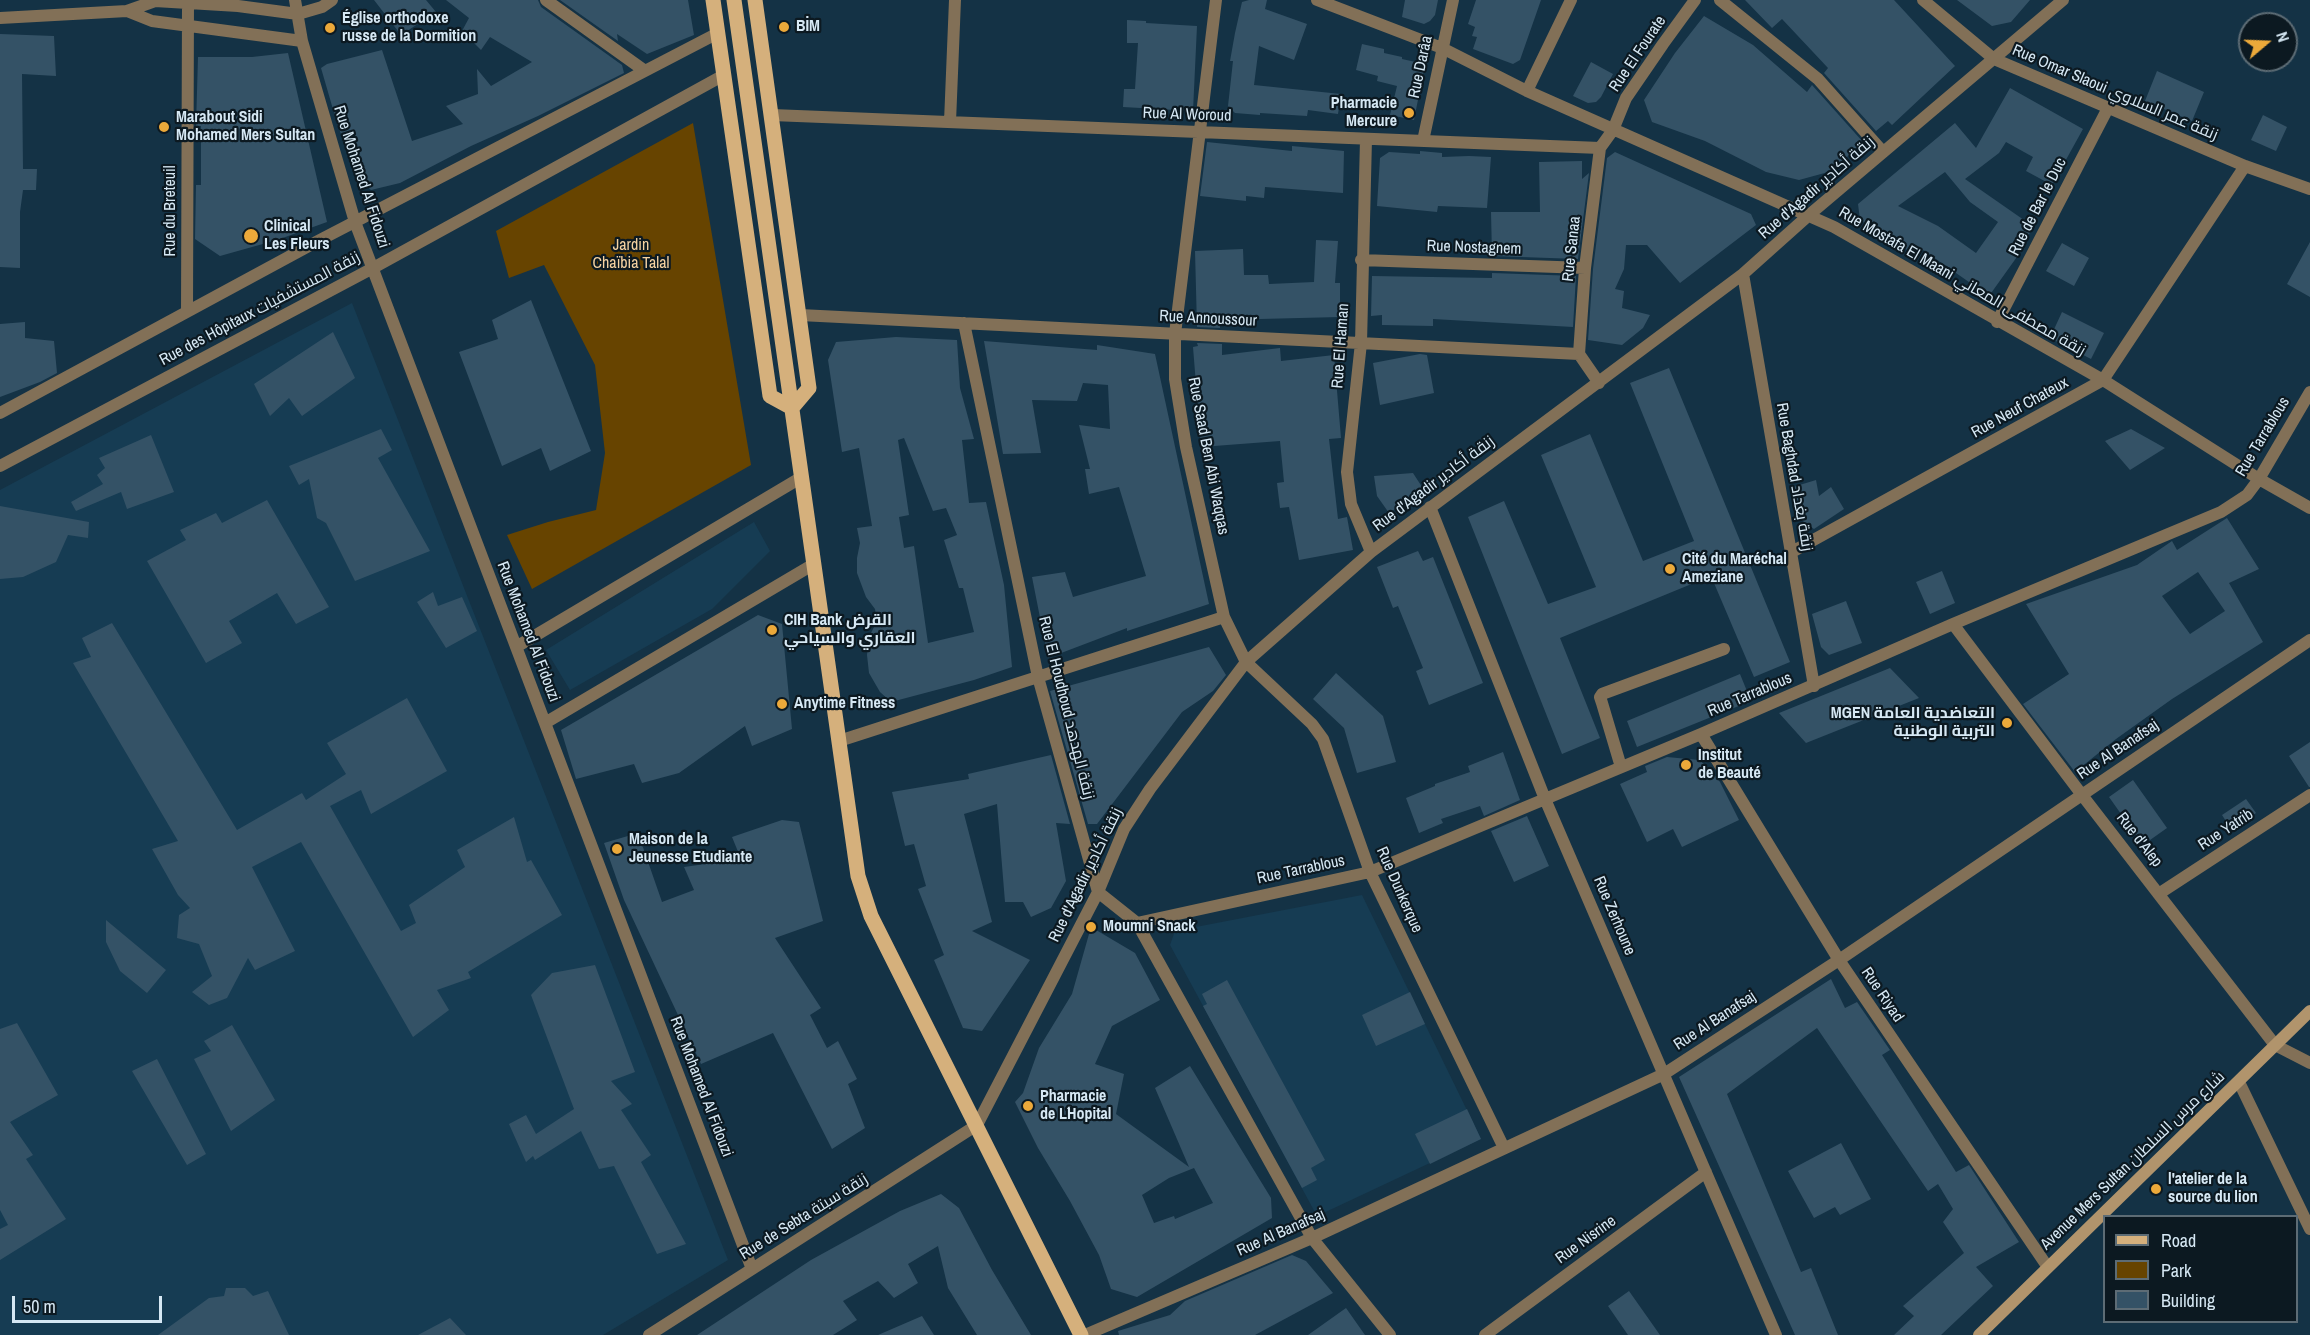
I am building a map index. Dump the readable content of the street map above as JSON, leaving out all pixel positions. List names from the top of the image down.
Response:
{
  "streets": {
    "street": [
      "Rue El Fourate",
      "Rue Darâa",
      "Rue Omar Slaoui زنقة عمر السلاوي",
      "Rue Al Woroud",
      "Rue Mohamed Al Fidouzi",
      "Rue d'Agadir زنقة أكادير",
      "Rue de Bar le Duc",
      "Rue du Breteuil",
      "Rue Nostagnem",
      "Rue Sanaa",
      "Rue Mostafa El Maani زنقة مصطفى المعاني",
      "Rue des Hôpitaux زنقة المستشفيات",
      "Rue Annoussour",
      "Rue El Haman",
      "Rue Neuf Chateux",
      "Rue Tarrablous",
      "Rue Saad Ben Abi Waqqas",
      "Rue Baghdad زنقة بغداد",
      "Rue El Houdhoud زنقة الهدهد",
      "Rue Al Banafsaj",
      "Rue Yatrib",
      "Rue d'Alep",
      "Rue Dunkerque",
      "Rue Zerhoune",
      "Rue Riyad",
      "Avenue Mers Sultan شارع مرس السلطان",
      "Rue de Sebta زنقة سبتة",
      "Rue Nisrine"
    ]
  },
  "crossings": [
    ["Rue El Fourate", "Rue Al Woroud"],
    ["Rue El Fourate", "Rue Sanaa"],
    ["Rue El Fourate", "Rue Mostafa El Maani زنقة مصطفى المعاني"],
    ["Rue Darâa", "Rue Al Woroud"],
    ["Rue Darâa", "Rue Mostafa El Maani زنقة مصطفى المعاني"],
    ["Rue Omar Slaoui زنقة عمر السلاوي", "Rue d'Agadir زنقة أكادير"],
    ["Rue Omar Slaoui زنقة عمر السلاوي", "Rue de Bar le Duc"],
    ["Rue Omar Slaoui زنقة عمر السلاوي", "Rue Neuf Chateux"],
    ["Rue Al Woroud", "Rue Sanaa"],
    ["Rue Al Woroud", "Rue El Haman"],
    ["Rue Al Woroud", "Rue Saad Ben Abi Waqqas"],
    ["Rue Mohamed Al Fidouzi", "Rue des Hôpitaux زنقة المستشفيات"],
    ["Rue Mohamed Al Fidouzi", "Rue de Sebta زنقة سبتة"],
    ["Rue d'Agadir زنقة أكادير", "Rue Mostafa El Maani زنقة مصطفى المعاني"],
    ["Rue d'Agadir زنقة أكادير", "Rue El Haman"],
    ["Rue d'Agadir زنقة أكادير", "Rue Saad Ben Abi Waqqas"],
    ["Rue d'Agadir زنقة أكادير", "Rue Baghdad زنقة بغداد"],
    ["Rue d'Agadir زنقة أكادير", "Rue El Houdhoud زنقة الهدهد"],
    ["Rue d'Agadir زنقة أكادير", "Rue Dunkerque"],
    ["Rue d'Agadir زنقة أكادير", "Rue Zerhoune"],
    ["Rue d'Agadir زنقة أكادير", "Rue de Sebta زنقة سبتة"],
    ["Rue de Bar le Duc", "Rue Mostafa El Maani زنقة مصطفى المعاني"],
    ["Rue du Breteuil", "Rue des Hôpitaux زنقة المستشفيات"],
    ["Rue Nostagnem", "Rue Sanaa"],
    ["Rue Nostagnem", "Rue El Haman"],
    ["Rue Sanaa", "Rue Annoussour"],
    ["Rue Mostafa El Maani زنقة مصطفى المعاني", "Rue Neuf Chateux"],
    ["Rue Mostafa El Maani زنقة مصطفى المعاني", "Rue Tarrablous"],
    ["Rue Annoussour", "Rue El Haman"],
    ["Rue Annoussour", "Rue Saad Ben Abi Waqqas"],
    ["Rue Annoussour", "Rue El Houdhoud زنقة الهدهد"],
    ["Rue Neuf Chateux", "Rue Baghdad زنقة بغداد"],
    ["Rue Tarrablous", "Rue Baghdad زنقة بغداد"],
    ["Rue Tarrablous", "Rue d'Alep"],
    ["Rue Tarrablous", "Rue Dunkerque"],
    ["Rue Tarrablous", "Rue Zerhoune"],
    ["Rue Tarrablous", "Rue Riyad"],
    ["Rue Saad Ben Abi Waqqas", "Rue Dunkerque"],
    ["Rue Al Banafsaj", "Rue d'Alep"],
    ["Rue Al Banafsaj", "Rue Dunkerque"],
    ["Rue Al Banafsaj", "Rue Zerhoune"],
    ["Rue Al Banafsaj", "Rue Riyad"],
    ["Rue Yatrib", "Rue d'Alep"],
    ["Rue d'Alep", "Avenue Mers Sultan شارع مرس السلطان"],
    ["Rue Zerhoune", "Rue Nisrine"],
    ["Rue Riyad", "Avenue Mers Sultan شارع مرس السلطان"]
  ],
  "parks": ["Jardin Chaïbia Talal"],
  "places": [
    "BİM",
    "Église orthodoxe russe de la Dormition",
    "Pharmacie Mercure",
    "Marabout Sidi Mohamed Mers Sultan",
    "Clinical Les Fleurs",
    "Cité du Maréchal Ameziane",
    "CIH Bank القرض العقاري والسياحي",
    "Anytime Fitness",
    "MGEN التعاضدية العامة التربية الوطنية",
    "Institut de Beauté",
    "Maison de la Jeunesse Etudiante",
    "Moumni Snack",
    "Pharmacie de L´Hopital",
    "l'atelier de la source du lion"
  ],
  "legend": ["Road", "Park", "Building"],
  "scale_bar": "50 m",
  "north": "right"
}
